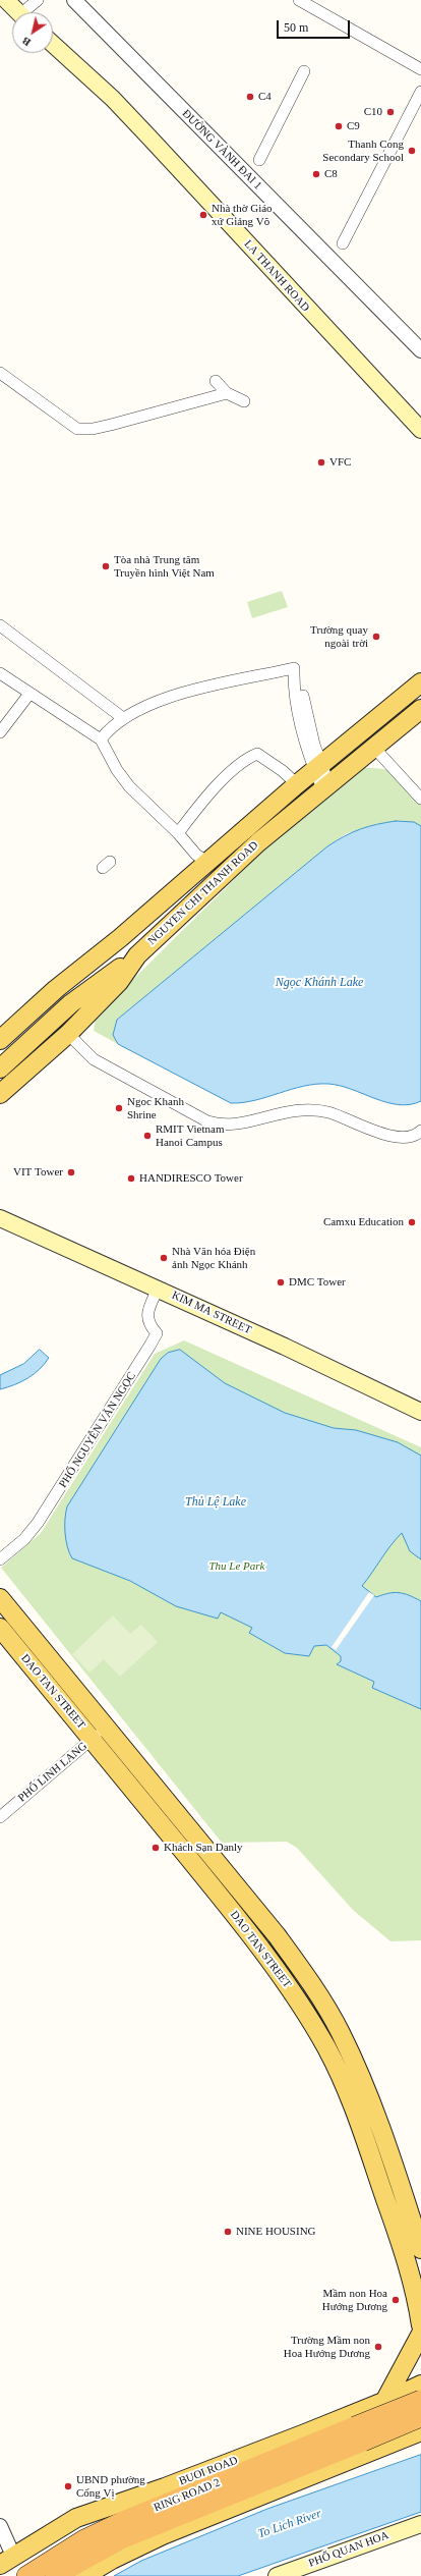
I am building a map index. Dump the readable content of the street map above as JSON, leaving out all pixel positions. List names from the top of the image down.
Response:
{
  "streets": {
    "highway": ["RING ROAD 2"],
    "main road": [
      "LA THANH ROAD",
      "NGUYEN CHI THANH ROAD",
      "KIM MA STREET",
      "DAO TAN STREET",
      "BUOI ROAD",
      "PHỐ QUAN HOA"
    ],
    "street": ["ĐƯỜNG VÀNH ĐAI 1", "PHỐ NGUYỄN VĂN NGỌC", "PHỐ LINH LANG"]
  },
  "crossings": [
    ["KIM MA STREET", "PHỐ NGUYỄN VĂN NGỌC"],
    ["DAO TAN STREET", "PHỐ LINH LANG"]
  ],
  "water": ["Ngọc Khánh Lake", "Thủ Lệ Lake", "To Lich River"],
  "parks": ["Thu Le Park"],
  "places": [
    "C4",
    "C10",
    "C9",
    "Thanh Cong Secondary School",
    "C8",
    "Nhà thờ Giáo xứ Giảng Võ",
    "VFC",
    "Tòa nhà Trung tâm Truyền hình Việt Nam",
    "Trường quay ngoài trời",
    "Ngoc Khanh Shrine",
    "RMIT Vietnam Hanoi Campus",
    "VIT Tower",
    "HANDIRESCO Tower",
    "Camxu Education",
    "Nhà Văn hóa Điện ảnh Ngọc Khánh",
    "DMC Tower",
    "Khách Sạn Danly",
    "NINE HOUSING",
    "Mầm non Hoa Hướng Dương",
    "Trường Mầm non Hoa Hướng Dương",
    "UBND phường Cống Vị"
  ],
  "scale_bar": "50 m",
  "north": "bottom left"
}
